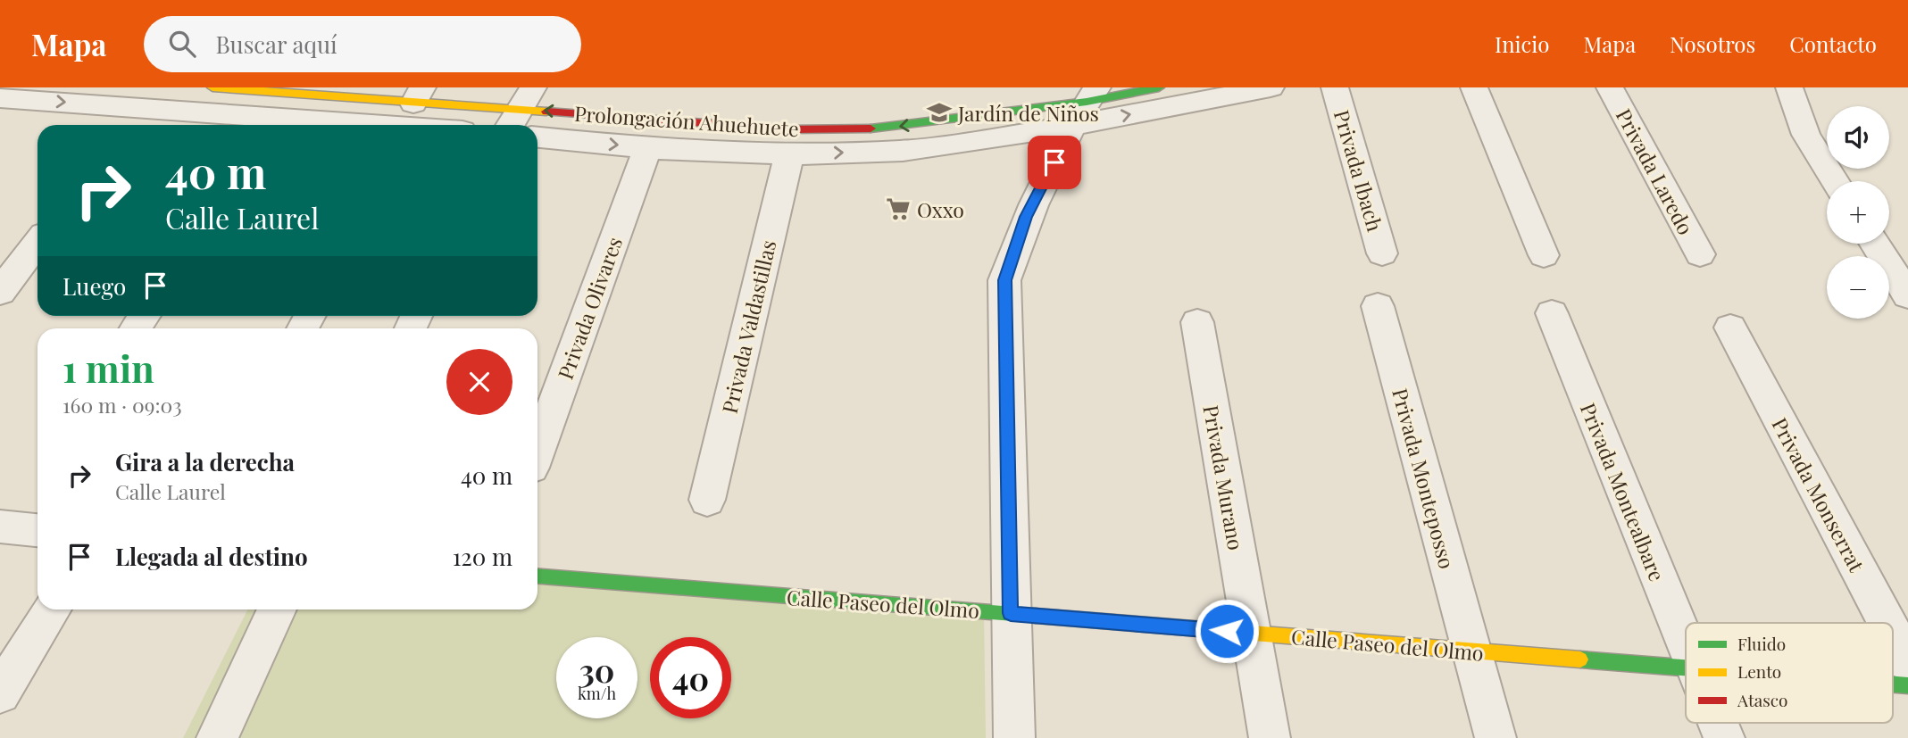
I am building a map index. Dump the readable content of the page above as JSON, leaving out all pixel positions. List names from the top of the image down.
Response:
{
  "streets": {
    "street": [
      "Prolongación Ahuehuete",
      "Privada Ibach",
      "Privada Laredo",
      "Privada Olivares",
      "Privada Valdastillas",
      "Privada Murano",
      "Privada Monteposso",
      "Privada Montealbare",
      "Privada Monserrat",
      "Calle Paseo del Olmo"
    ]
  },
  "crossings": [
    ["Prolongación Ahuehuete", "Privada Olivares"],
    ["Prolongación Ahuehuete", "Privada Valdastillas"],
    ["Privada Murano", "Calle Paseo del Olmo"],
    ["Privada Monteposso", "Calle Paseo del Olmo"]
  ],
  "places": {
    "school or university": ["Jardín de Niños"],
    "supermarket": ["Oxxo"]
  },
  "legend": ["Fluido", "Lento", "Atasco"],
  "page": {
    "header": "Mapa",
    "search": "Buscar aquí",
    "nav": [
      "Inicio",
      "Mapa",
      "Nosotros",
      "Contacto"
    ],
    "map_buttons": ["+", "−"],
    "turn": ["40 m", "Calle Laurel"],
    "then": "Luego",
    "heading": ["1 min", "160 m · 09:03"],
    "list": [
      {
        "name": "Gira a la derecha",
        "note": "Calle Laurel",
        "value": "40 m"
      },
      {
        "name": "Llegada al destino",
        "value": "120 m"
      }
    ],
    "speed": "30 km/h",
    "limit": "40"
  }
}
